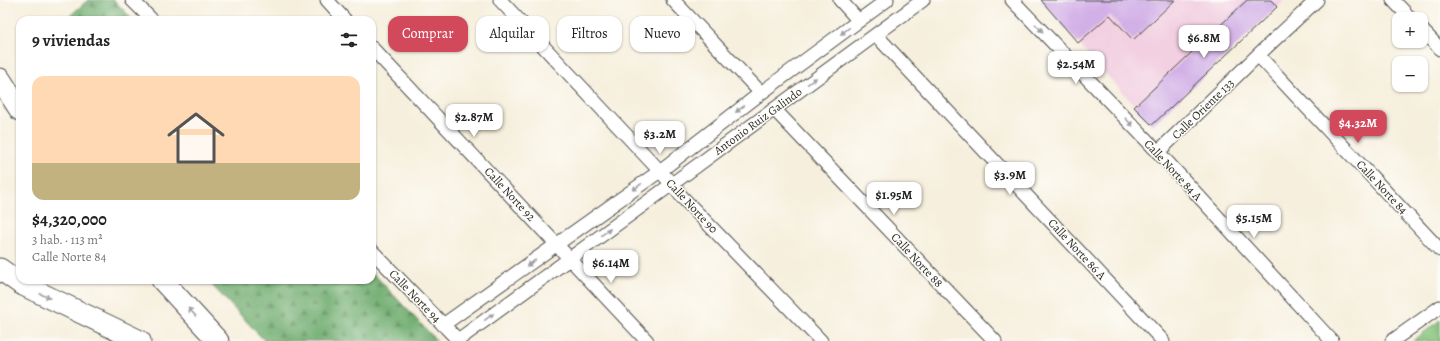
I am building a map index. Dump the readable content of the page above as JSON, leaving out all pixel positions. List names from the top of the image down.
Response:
{
  "streets": {
    "street": [
      "Calle Oriente 133",
      "Antonio Ruiz Galindo",
      "Calle Norte 84 A",
      "Calle Norte 84",
      "Calle Norte 92",
      "Calle Norte 90",
      "Calle Norte 86 A",
      "Calle Norte 88",
      "Calle Norte 94"
    ]
  },
  "crossings": [
    ["Calle Oriente 133", "Calle Norte 84 A"],
    ["Calle Oriente 133", "Calle Norte 84"],
    ["Antonio Ruiz Galindo", "Calle Norte 92"],
    ["Antonio Ruiz Galindo", "Calle Norte 90"],
    ["Antonio Ruiz Galindo", "Calle Norte 86 A"],
    ["Antonio Ruiz Galindo", "Calle Norte 88"],
    ["Antonio Ruiz Galindo", "Calle Norte 94"]
  ],
  "one_way": ["Calle Norte 84 A"],
  "page": {
    "map_buttons": ["+", "−"],
    "chip": [
      "Comprar",
      "Alquilar",
      "Filtros",
      "Nuevo"
    ],
    "heading": "9 viviendas",
    "price": [
      "$6.8M",
      "$2.54M",
      "$2.87M",
      "$4.32M",
      "$3.2M",
      "$3.9M",
      "$1.95M",
      "$5.15M",
      "$6.14M"
    ],
    "list": [
      {
        "name": "$4,320,000",
        "note": "3 hab. · 113 m² · Calle Norte 84"
      }
    ]
  }
}
